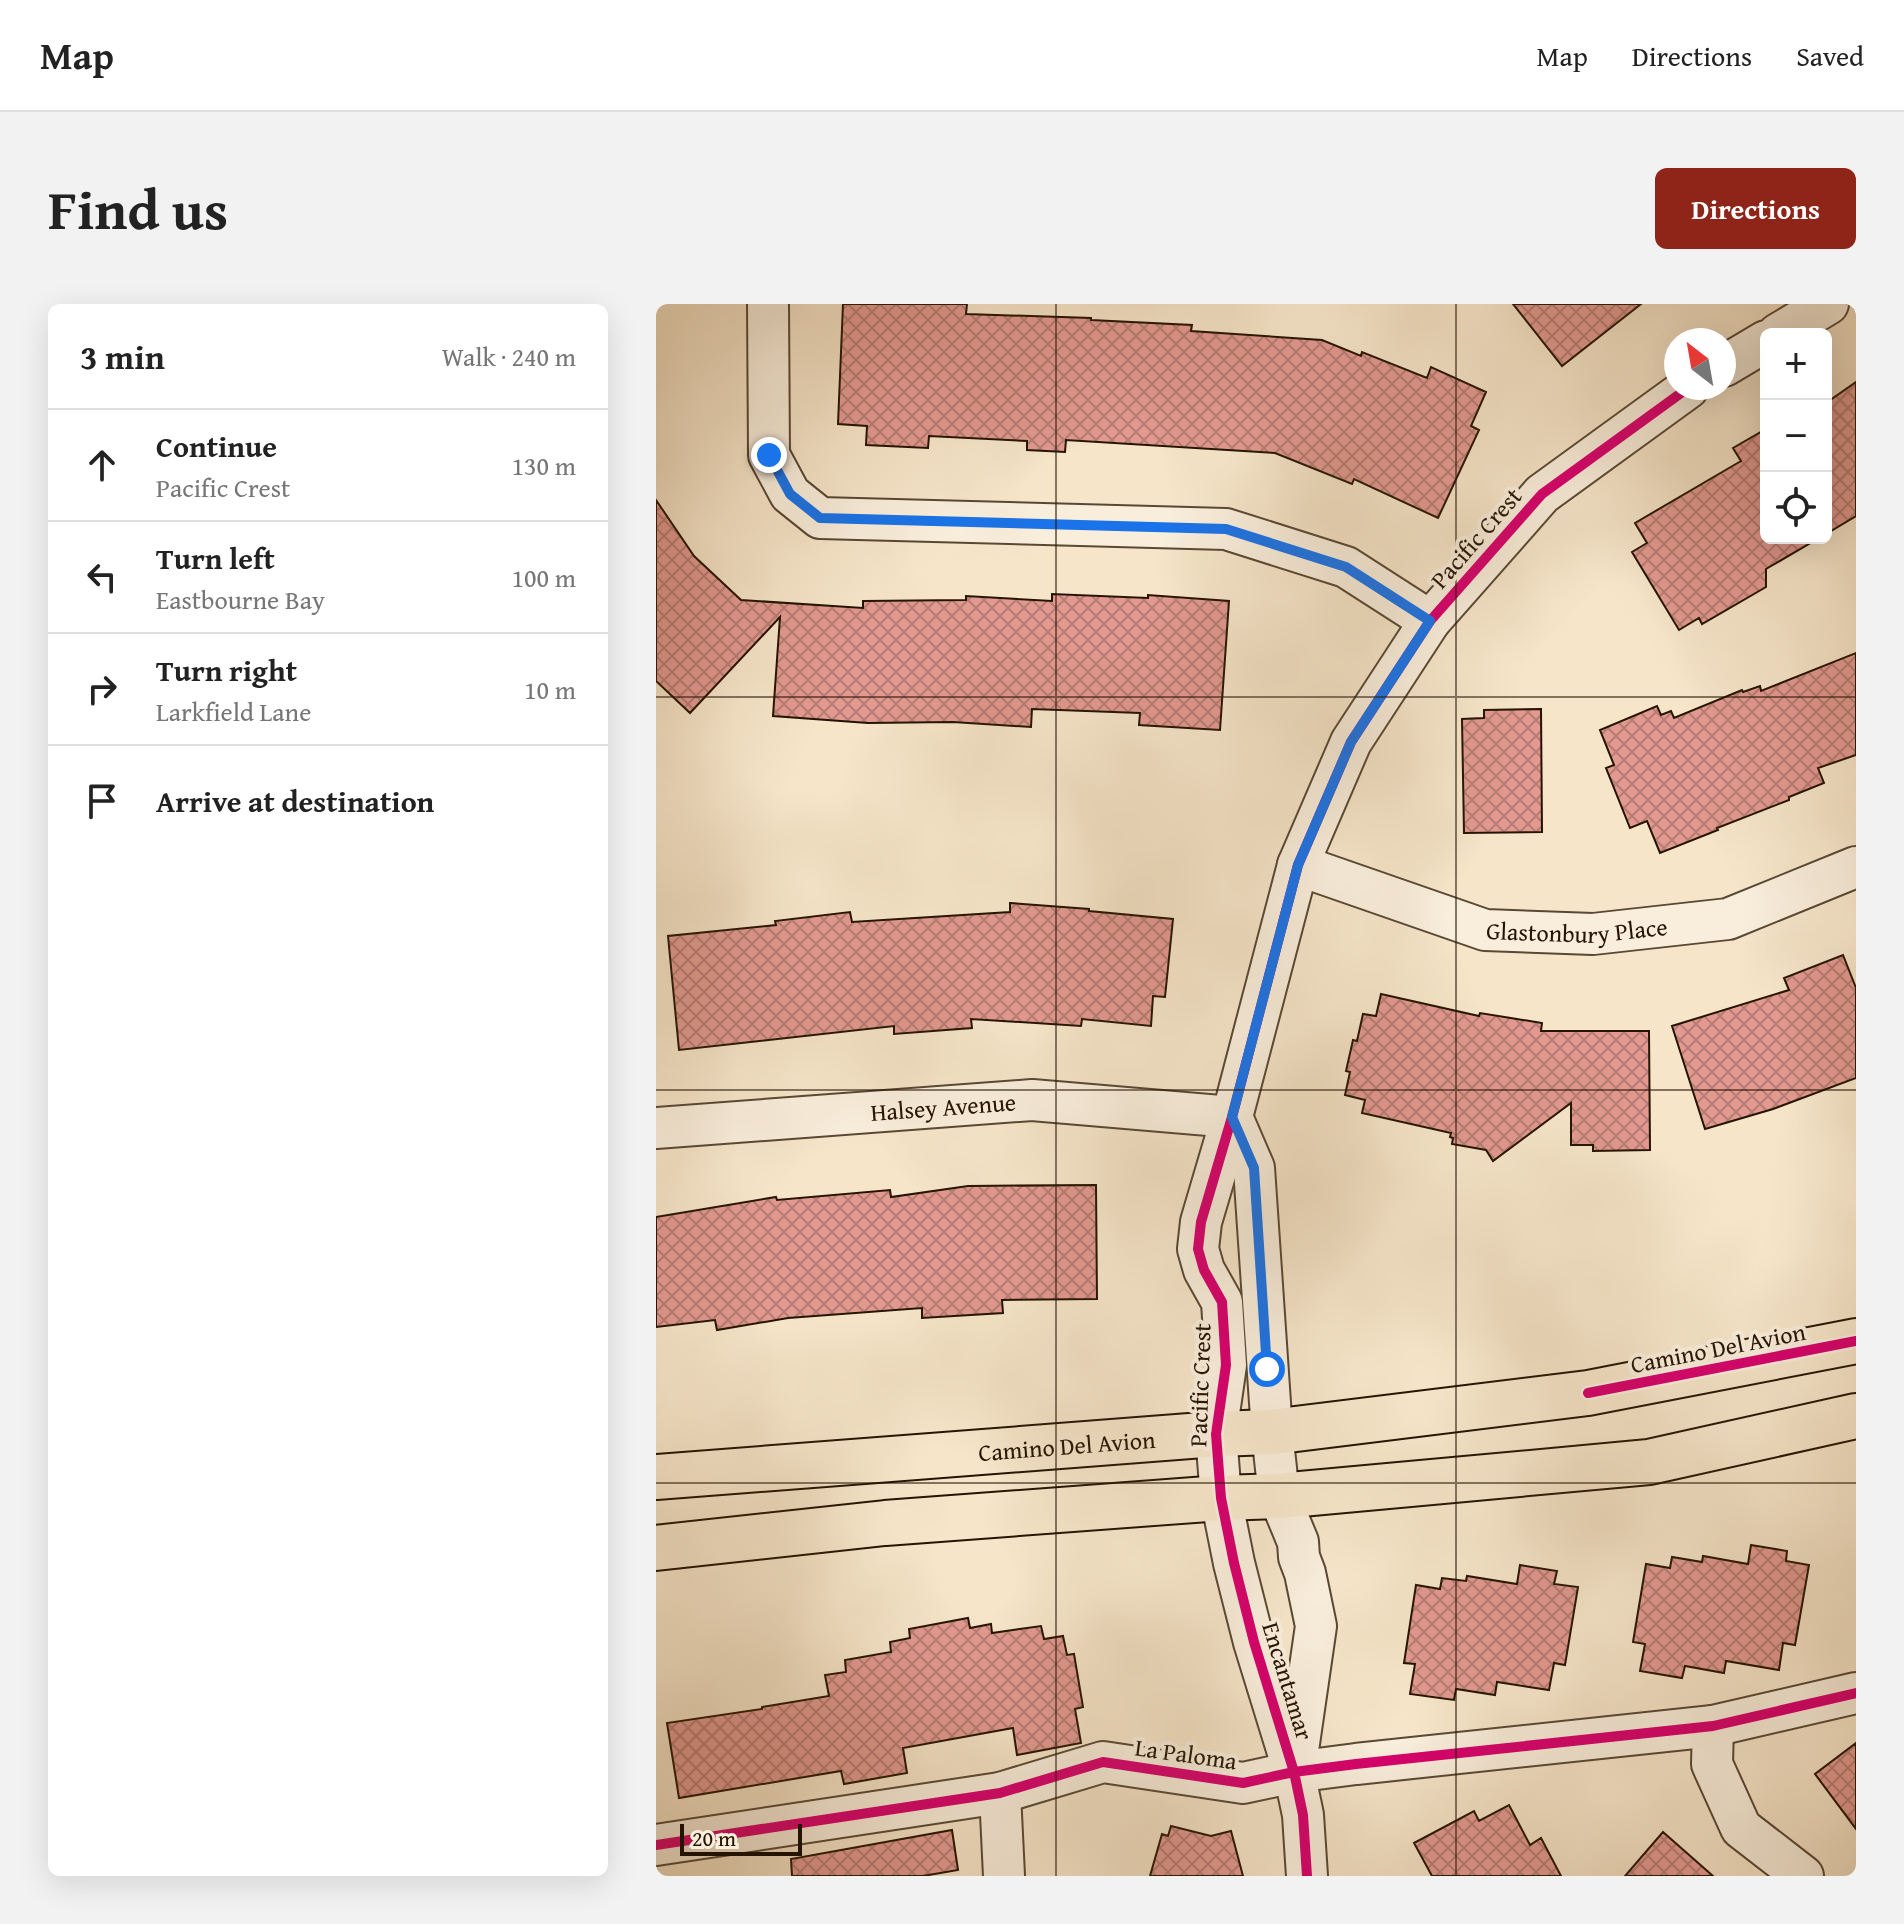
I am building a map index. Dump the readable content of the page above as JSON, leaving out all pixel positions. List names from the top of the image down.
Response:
{
  "streets": {
    "main road": ["Camino Del Avion"],
    "street": [
      "Pacific Crest",
      "Glastonbury Place",
      "Halsey Avenue",
      "Encantamar",
      "La Paloma"
    ]
  },
  "crossings": [
    ["Pacific Crest", "Glastonbury Place"],
    ["Pacific Crest", "Halsey Avenue"],
    ["Pacific Crest", "Camino Del Avion"],
    ["Pacific Crest", "Encantamar"],
    ["Encantamar", "La Paloma"]
  ],
  "scale_bar": "20 m",
  "north": "top left",
  "page": {
    "header": "Map",
    "nav": ["Map", "Directions", "Saved"],
    "title": "Find us",
    "buttons": "Directions",
    "heading": ["3 min", "Walk · 240 m"],
    "map_buttons": ["+", "−"],
    "list": [
      ["Continue", "Pacific Crest", "130 m"],
      ["Turn left", "Eastbourne Bay", "100 m"],
      ["Turn right", "Larkfield Lane", "10 m"],
      "Arrive at destination"
    ],
    "scale": "20 m"
  }
}
